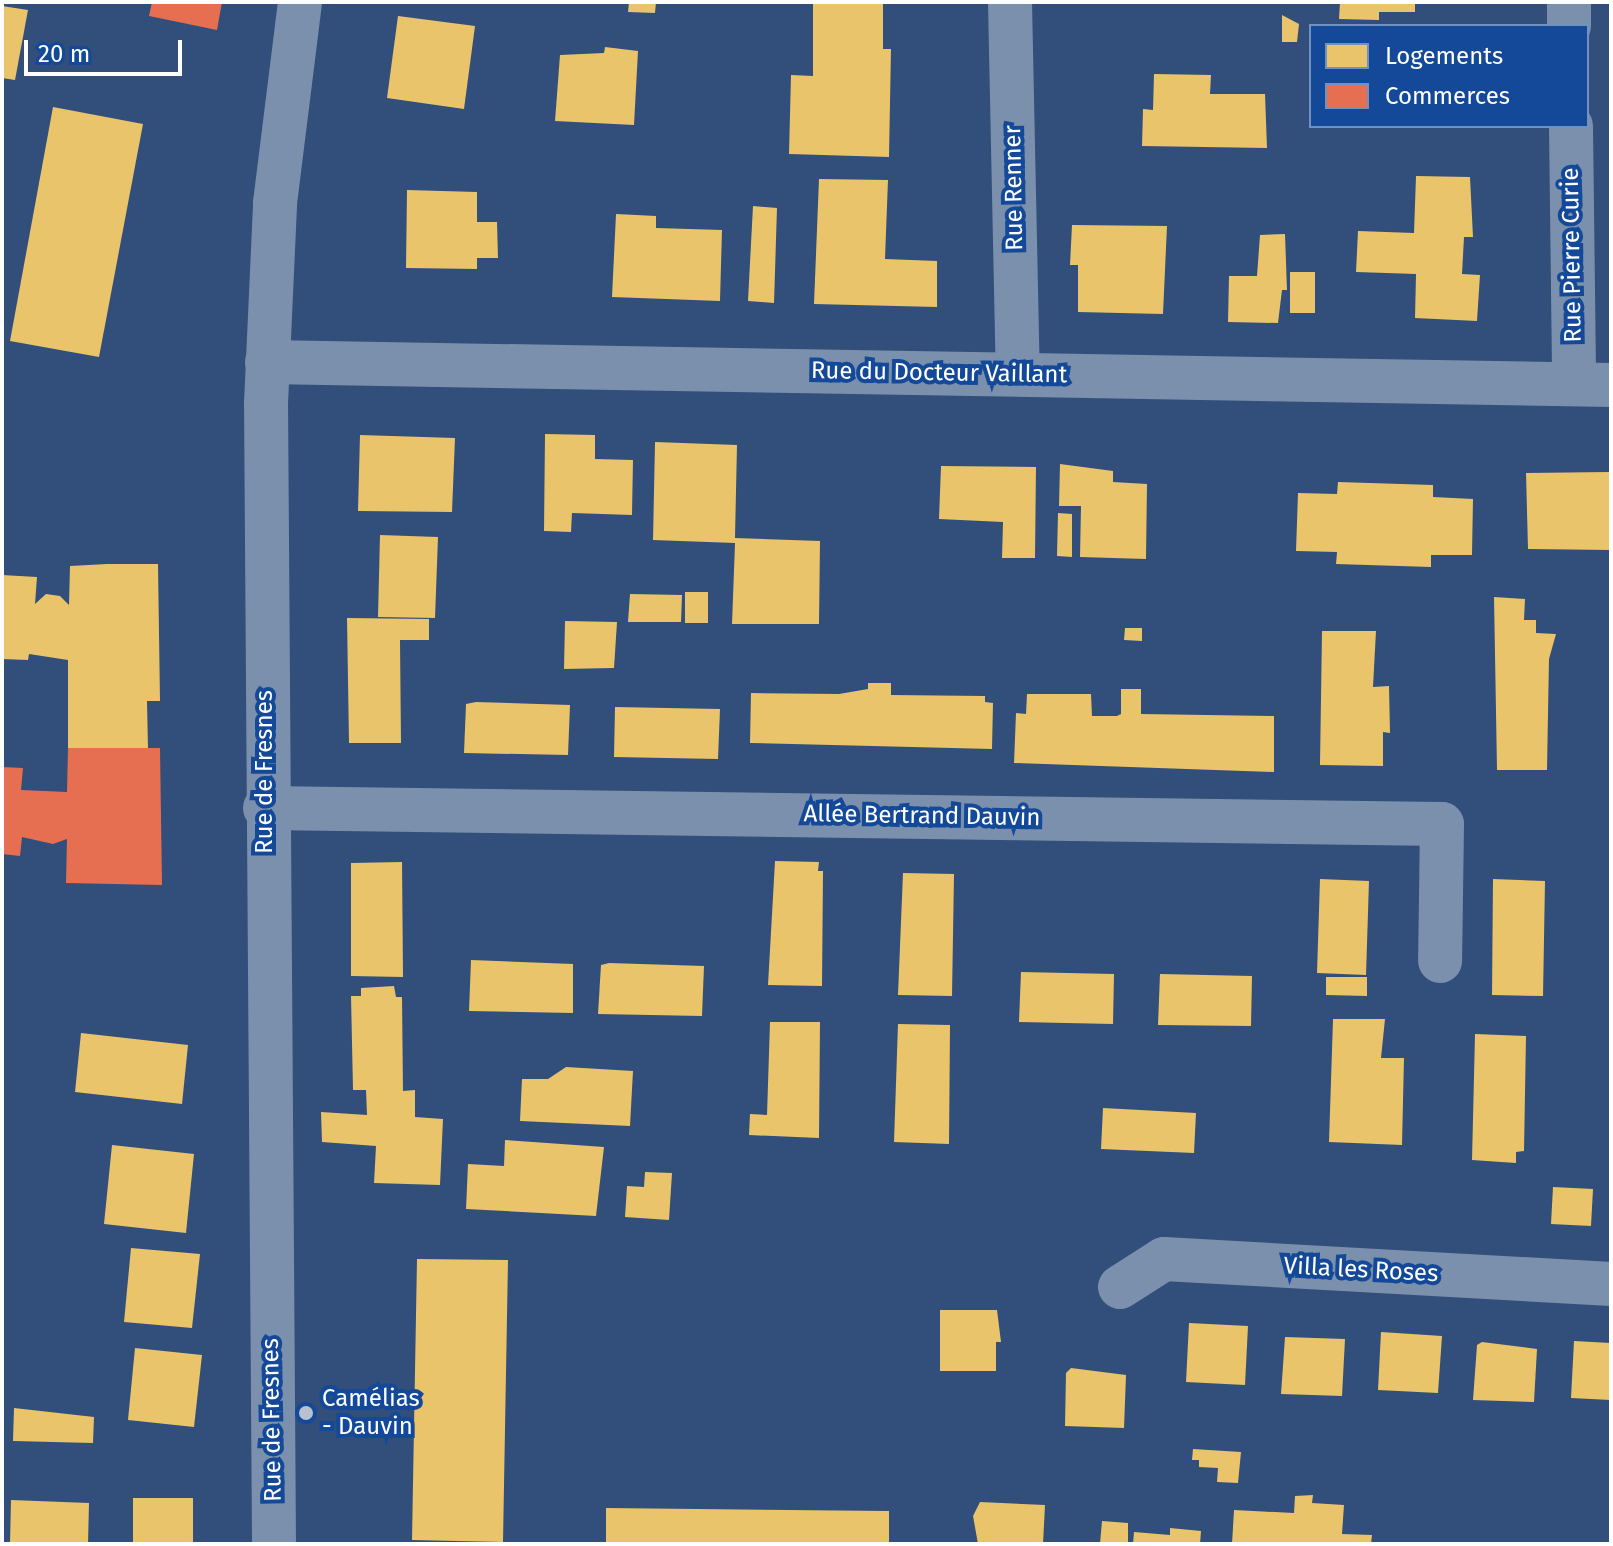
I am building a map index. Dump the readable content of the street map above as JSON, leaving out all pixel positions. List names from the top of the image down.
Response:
{
  "streets": {
    "street": [
      "Rue Renner",
      "Rue Pierre Curie",
      "Rue du Docteur Vaillant",
      "Rue de Fresnes",
      "Allée Bertrand Dauvin",
      "Villa les Roses"
    ]
  },
  "crossings": [
    ["Rue Renner", "Rue du Docteur Vaillant"],
    ["Rue Pierre Curie", "Rue du Docteur Vaillant"],
    ["Rue du Docteur Vaillant", "Rue de Fresnes"],
    ["Rue de Fresnes", "Allée Bertrand Dauvin"]
  ],
  "places": ["Camélias - Dauvin"],
  "legend": ["Logements", "Commerces"],
  "scale_bar": "20 m"
}
